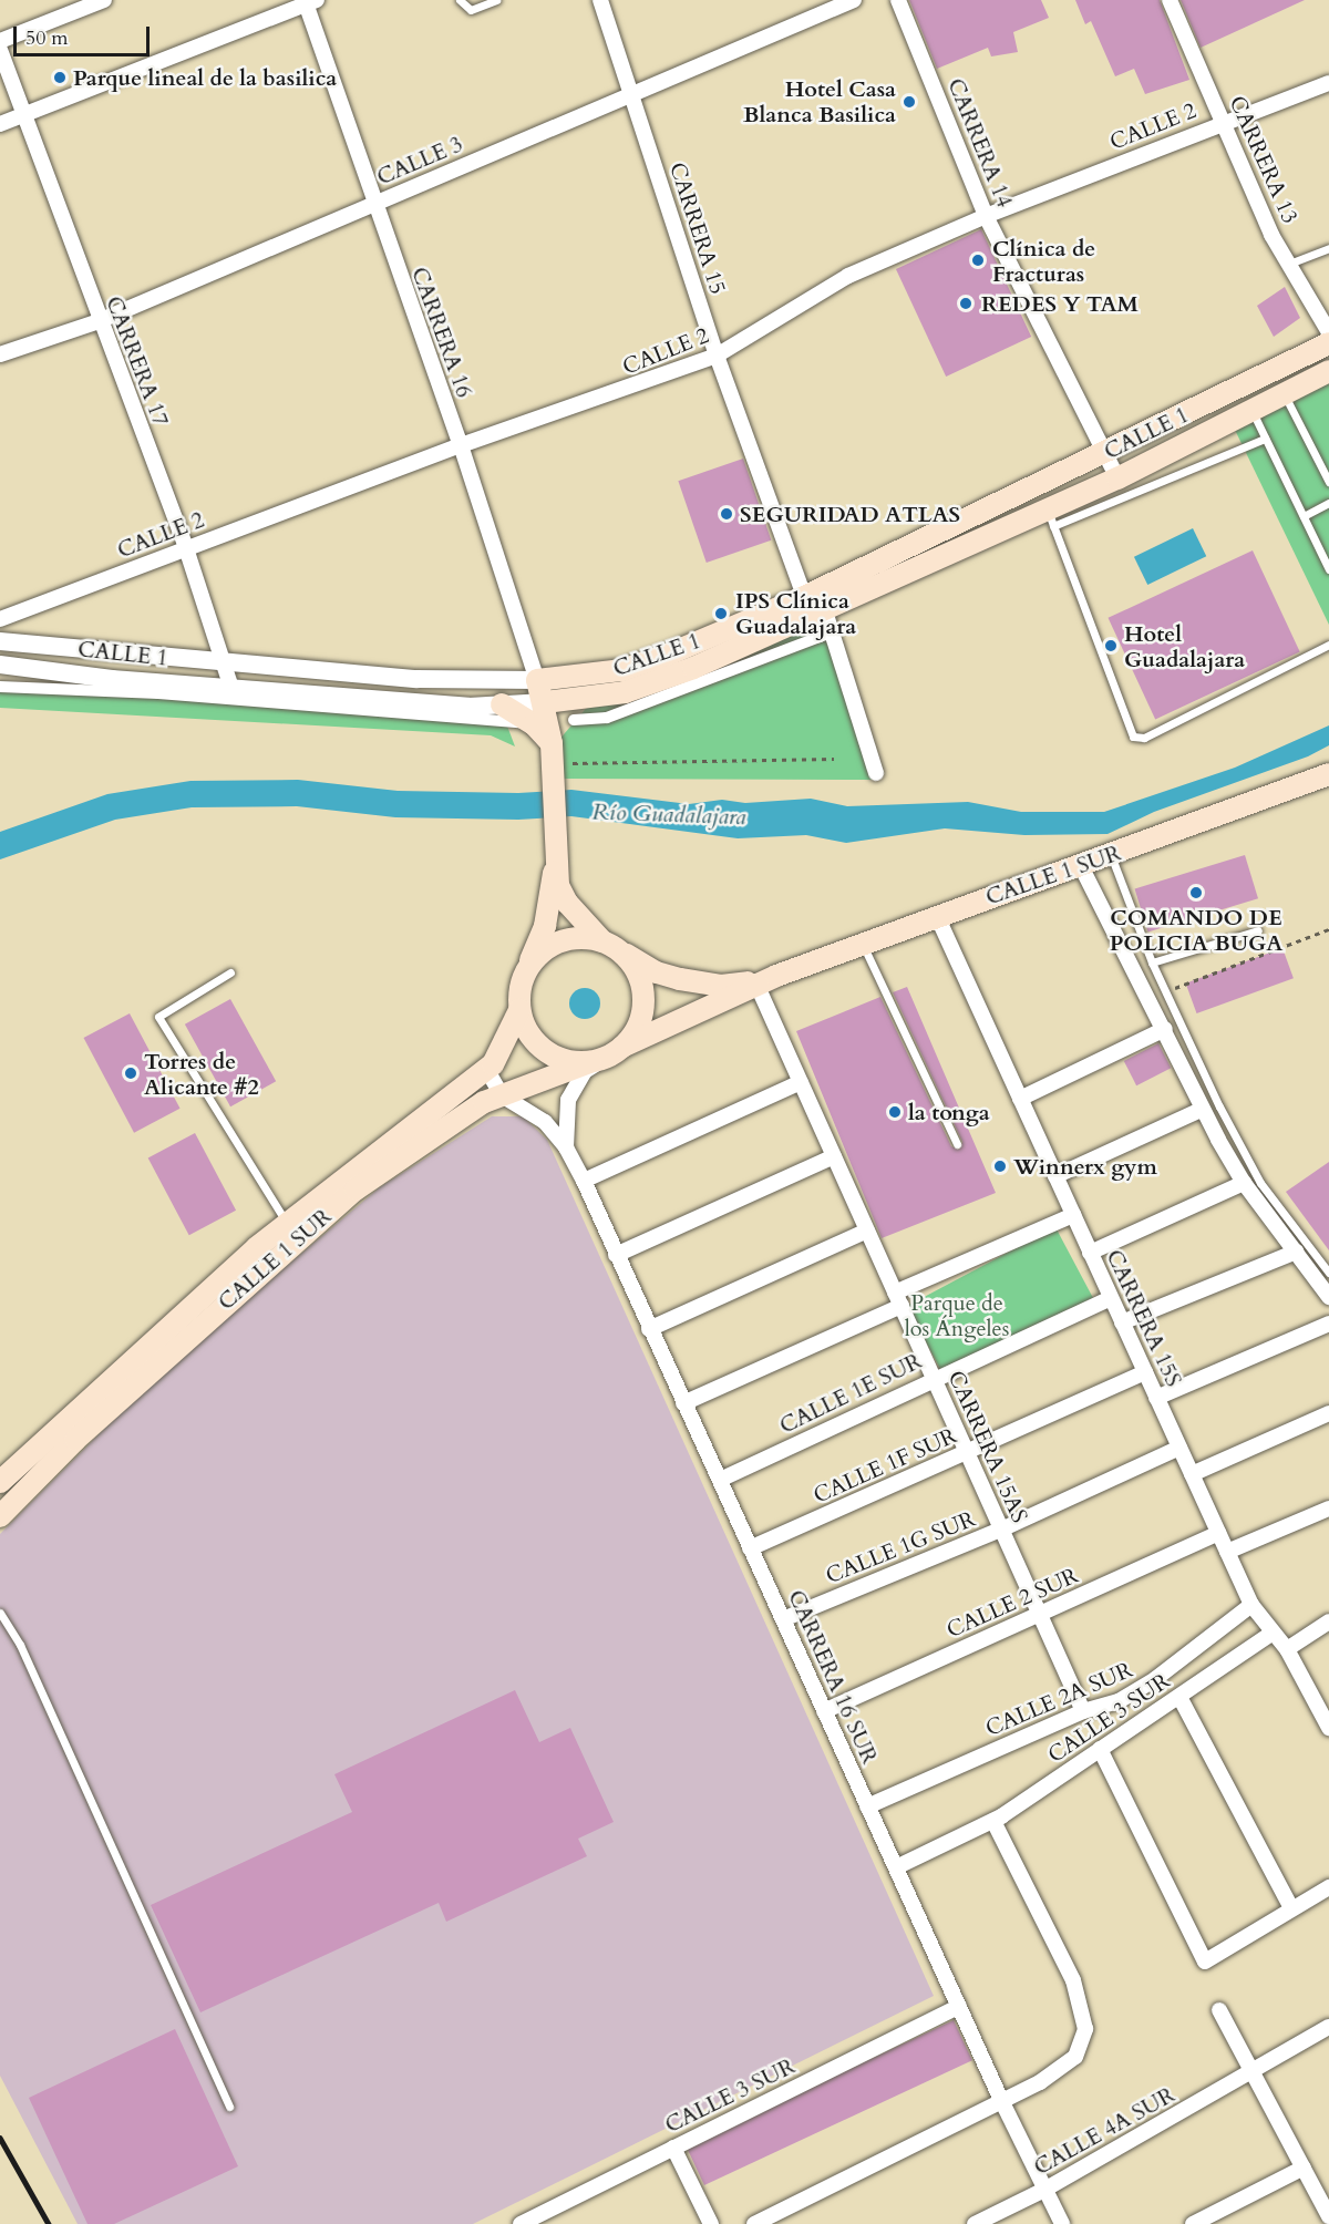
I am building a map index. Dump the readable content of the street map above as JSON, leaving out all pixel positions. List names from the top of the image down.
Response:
{
  "streets": {
    "main road": ["CALLE 1", "CALLE 1 SUR"],
    "street": [
      "CALLE 2",
      "CARRERA 14",
      "CARRERA 13",
      "CALLE 3",
      "CARRERA 15",
      "CARRERA 16",
      "CARRERA 17",
      "CARRERA 15S",
      "CALLE 1E SUR",
      "CARRERA 15AS",
      "CALLE 1F SUR",
      "CALLE 1G SUR",
      "CALLE 2 SUR",
      "CARRERA 16 SUR",
      "CALLE 2A SUR",
      "CALLE 3 SUR",
      "CALLE 4A SUR"
    ]
  },
  "crossings": [
    ["CALLE 2", "CARRERA 14"],
    ["CALLE 2", "CARRERA 13"],
    ["CALLE 2", "CARRERA 15"],
    ["CALLE 2", "CARRERA 16"],
    ["CALLE 2", "CARRERA 17"],
    ["CARRERA 14", "CALLE 1"],
    ["CALLE 3", "CARRERA 15"],
    ["CALLE 3", "CARRERA 16"],
    ["CALLE 3", "CARRERA 17"],
    ["CARRERA 15", "CALLE 1"],
    ["CARRERA 16", "CALLE 1"],
    ["CARRERA 17", "CALLE 1"],
    ["CALLE 1 SUR", "CARRERA 15S"],
    ["CALLE 1 SUR", "CARRERA 15AS"],
    ["CALLE 1 SUR", "CARRERA 16 SUR"],
    ["CARRERA 15S", "CALLE 1E SUR"],
    ["CARRERA 15S", "CALLE 1F SUR"],
    ["CARRERA 15S", "CALLE 1G SUR"],
    ["CARRERA 15S", "CALLE 2 SUR"],
    ["CARRERA 15S", "CALLE 2A SUR"],
    ["CARRERA 15S", "CALLE 3 SUR"],
    ["CALLE 1E SUR", "CARRERA 15AS"],
    ["CALLE 1E SUR", "CARRERA 16 SUR"],
    ["CARRERA 15AS", "CALLE 1F SUR"],
    ["CARRERA 15AS", "CALLE 1G SUR"],
    ["CARRERA 15AS", "CALLE 2 SUR"],
    ["CARRERA 15AS", "CALLE 2A SUR"],
    ["CALLE 1F SUR", "CARRERA 16 SUR"],
    ["CALLE 1G SUR", "CARRERA 16 SUR"],
    ["CALLE 2 SUR", "CARRERA 16 SUR"],
    ["CARRERA 16 SUR", "CALLE 2A SUR"],
    ["CARRERA 16 SUR", "CALLE 3 SUR"],
    ["CARRERA 16 SUR", "CALLE 4A SUR"]
  ],
  "water": ["Río Guadalajara"],
  "parks": ["Parque de los Ángeles"],
  "places": [
    "Parque lineal de la basilica",
    "Hotel Casa Blanca Basilica",
    "Clínica de Fracturas",
    "REDES Y TAM",
    "SEGURIDAD ATLAS",
    "IPS Clínica Guadalajara",
    "Hotel Guadalajara",
    "COMANDO DE POLICIA BUGA",
    "Torres de Alicante #2",
    "la tonga",
    "Winnerx gym"
  ],
  "scale_bar": "50 m"
}
